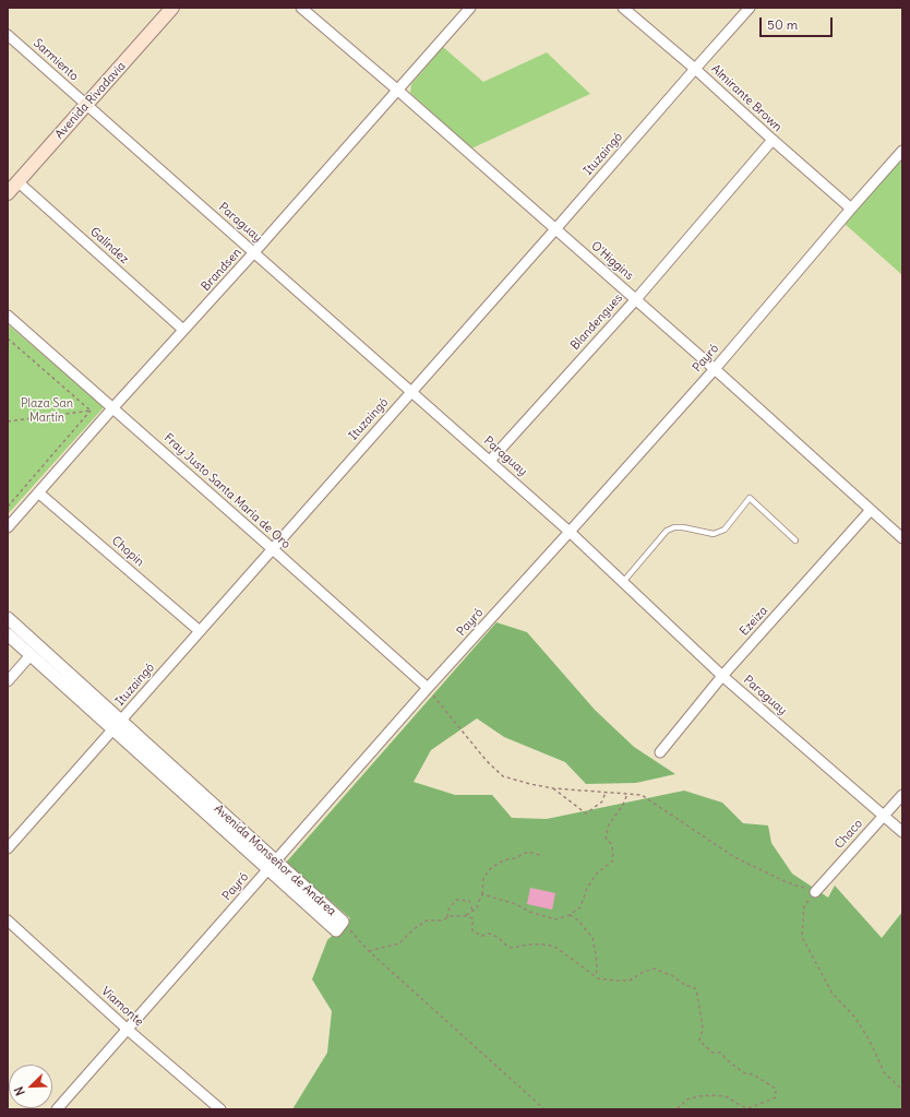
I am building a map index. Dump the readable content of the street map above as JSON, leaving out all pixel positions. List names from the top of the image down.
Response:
{
  "streets": {
    "main road": ["Avenida Rivadavia"],
    "street": [
      "Sarmiento",
      "Almirante Brown",
      "Ituzaingó",
      "Paraguay",
      "Galíndez",
      "O'Higgins",
      "Brandsen",
      "Blandengues",
      "Payró",
      "Fray Justo Santa María de Oro",
      "Chopin",
      "Ezeiza",
      "Chaco",
      "Avenida Monseñor de Andrea",
      "Viamonte"
    ]
  },
  "crossings": [
    ["Sarmiento", "Avenida Rivadavia"],
    ["Sarmiento", "Paraguay"],
    ["Almirante Brown", "Ituzaingó"],
    ["Almirante Brown", "Blandengues"],
    ["Almirante Brown", "Payró"],
    ["Avenida Rivadavia", "Paraguay"],
    ["Avenida Rivadavia", "Galíndez"],
    ["Ituzaingó", "Paraguay"],
    ["Ituzaingó", "O'Higgins"],
    ["Ituzaingó", "Fray Justo Santa María de Oro"],
    ["Ituzaingó", "Chopin"],
    ["Ituzaingó", "Avenida Monseñor de Andrea"],
    ["Paraguay", "Brandsen"],
    ["Paraguay", "Blandengues"],
    ["Paraguay", "Payró"],
    ["Paraguay", "Ezeiza"],
    ["Paraguay", "Chaco"],
    ["Galíndez", "Brandsen"],
    ["O'Higgins", "Brandsen"],
    ["O'Higgins", "Blandengues"],
    ["O'Higgins", "Payró"],
    ["O'Higgins", "Ezeiza"],
    ["Brandsen", "Fray Justo Santa María de Oro"],
    ["Brandsen", "Chopin"],
    ["Payró", "Fray Justo Santa María de Oro"],
    ["Payró", "Avenida Monseñor de Andrea"],
    ["Payró", "Viamonte"]
  ],
  "parks": ["Plaza San Martín"],
  "scale_bar": "50 m",
  "north": "bottom left"
}
